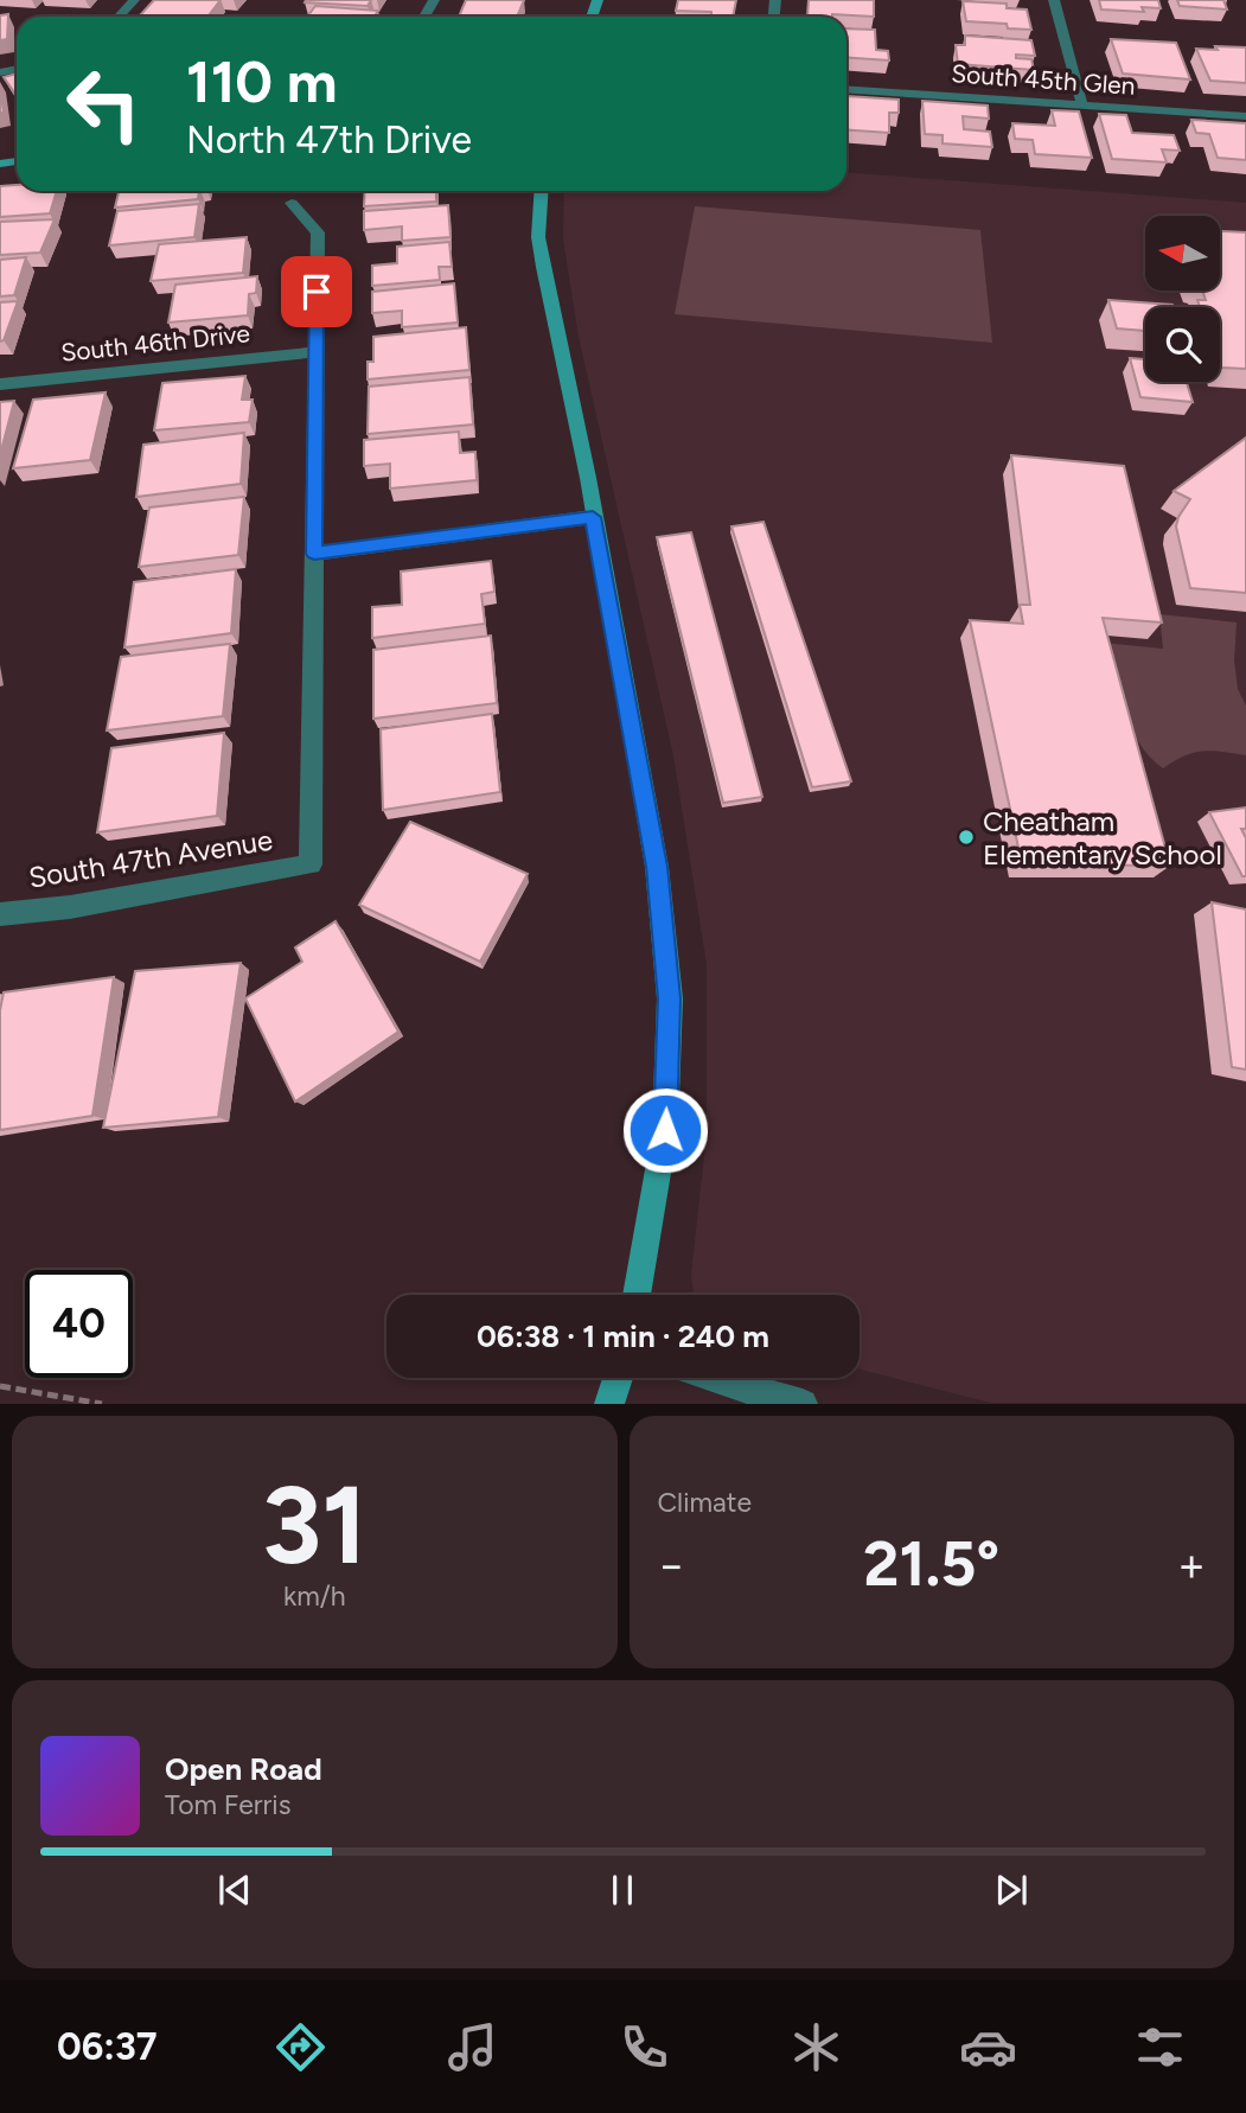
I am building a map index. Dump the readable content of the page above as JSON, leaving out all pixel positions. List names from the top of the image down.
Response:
{
  "streets": {
    "street": ["South 45th Glen", "South 46th Drive", "South 47th Avenue"]
  },
  "places": ["Cheatham Elementary School"],
  "north": "left",
  "page": {
    "turn": ["110 m", "North 47th Drive"],
    "limit": "40",
    "trip": "06:38 · 1 min · 240 m",
    "tile": [
      ["31", "km/h"],
      "Climate"
    ],
    "heat": ["−", "21.5°", "+"],
    "song": ["Open Road", "Tom Ferris"],
    "tabs": "06:37"
  }
}
